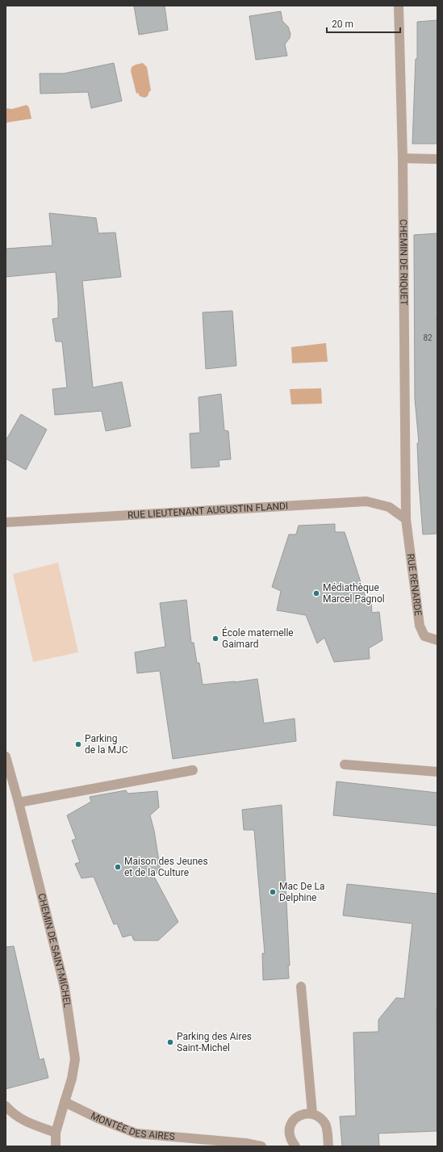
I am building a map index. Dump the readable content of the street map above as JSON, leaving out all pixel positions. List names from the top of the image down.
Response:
{
  "streets": {
    "street": [
      "CHEMIN DE RIQUET",
      "RUE LIEUTENANT AUGUSTIN FLANDI",
      "RUE RENARDE",
      "CHEMIN DE SAINT-MICHEL",
      "MONTÉE DES AIRES"
    ]
  },
  "crossings": [
    ["CHEMIN DE RIQUET", "RUE LIEUTENANT AUGUSTIN FLANDI"],
    ["CHEMIN DE RIQUET", "RUE RENARDE"],
    ["RUE LIEUTENANT AUGUSTIN FLANDI", "RUE RENARDE"],
    ["CHEMIN DE SAINT-MICHEL", "MONTÉE DES AIRES"]
  ],
  "places": [
    "Médiathèque Marcel Pagnol",
    "École maternelle Gaimard",
    "Parking de la MJC",
    "Maison des Jeunes et de la Culture",
    "Mac De La Delphine",
    "Parking des Aires Saint-Michel"
  ],
  "house_numbers": ["82"],
  "scale_bar": "20 m"
}
